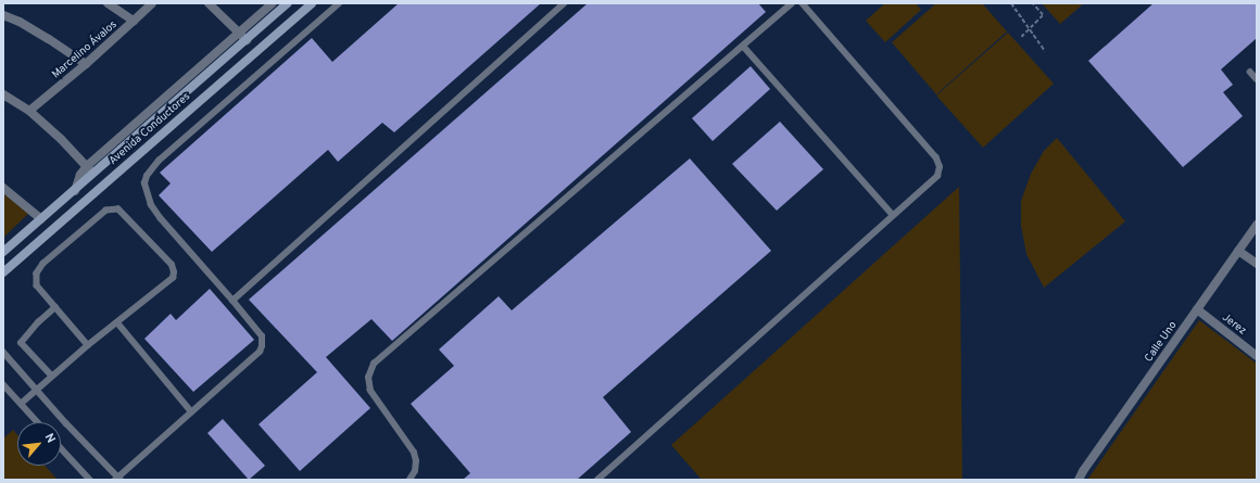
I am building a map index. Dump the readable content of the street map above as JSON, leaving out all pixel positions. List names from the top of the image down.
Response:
{
  "streets": {
    "main road": ["Avenida Conductores"],
    "street": ["Marcelino Ávalos", "Jerez", "Calle Uno"]
  },
  "crossings": [
    ["Jerez", "Calle Uno"]
  ],
  "north": "top right"
}
